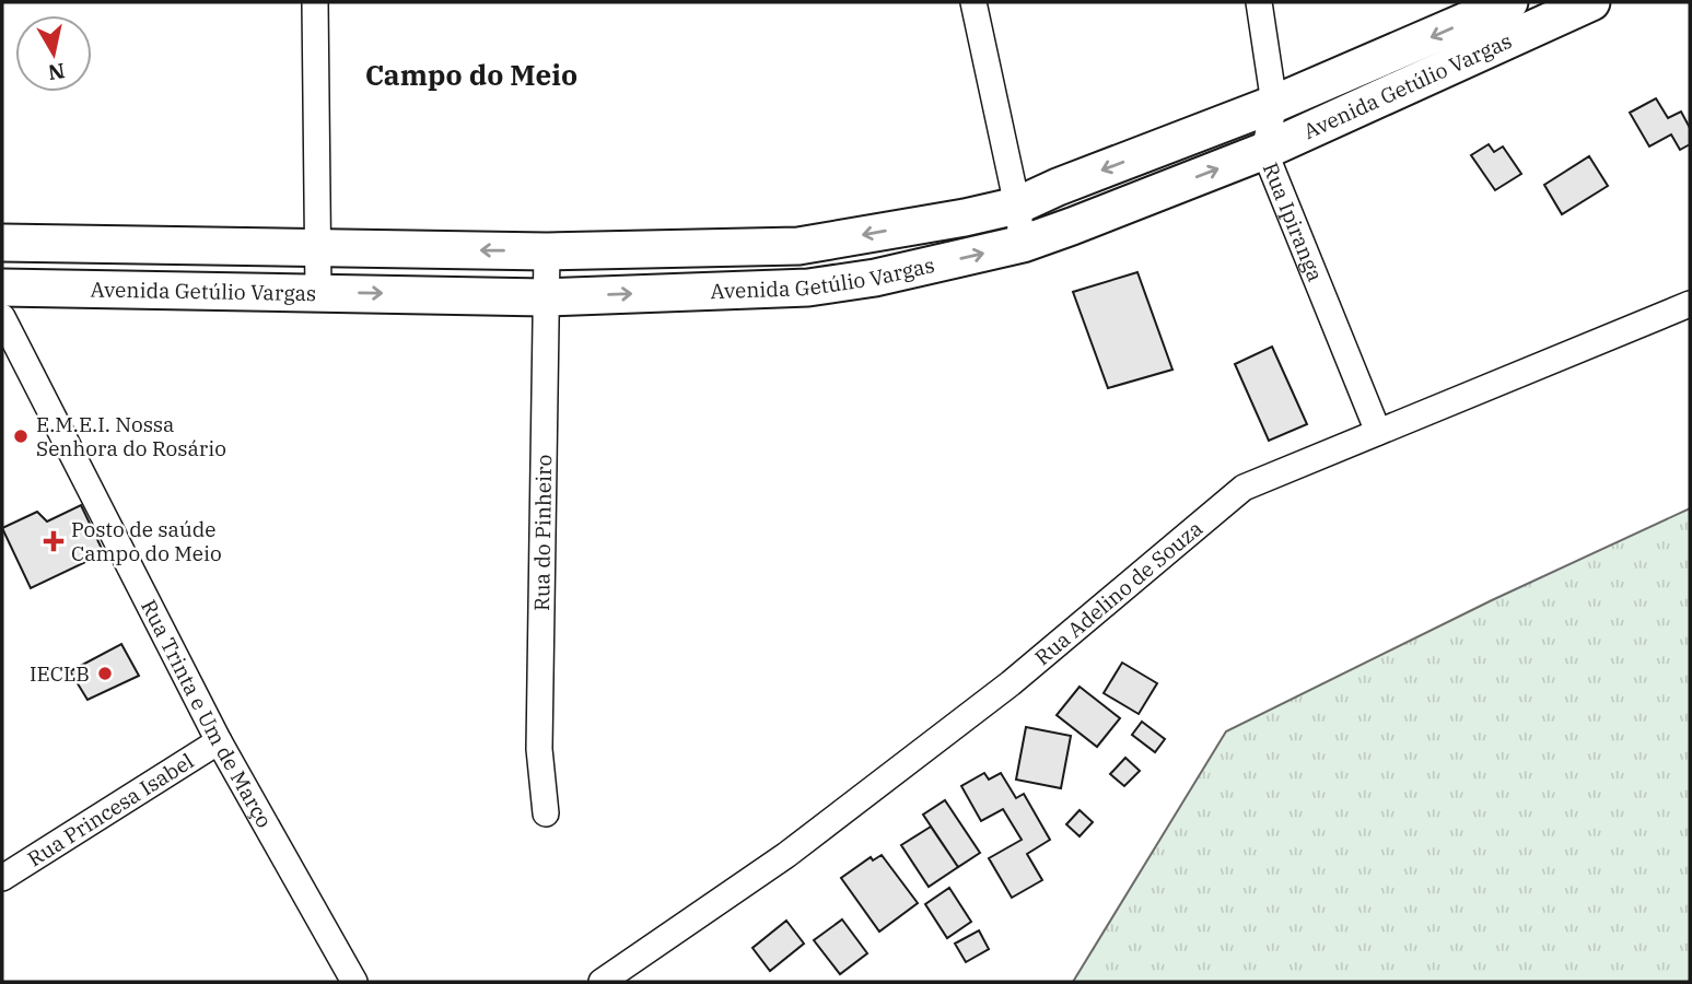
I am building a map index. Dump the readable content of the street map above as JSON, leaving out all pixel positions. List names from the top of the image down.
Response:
{
  "streets": {
    "main road": ["Avenida Getúlio Vargas"],
    "street": [
      "Rua Ipiranga",
      "Rua do Pinheiro",
      "Rua Adelino de Souza",
      "Rua Trinta e Um de Março",
      "Rua Princesa Isabel"
    ]
  },
  "crossings": [
    ["Avenida Getúlio Vargas", "Rua Ipiranga"],
    ["Avenida Getúlio Vargas", "Rua do Pinheiro"],
    ["Rua Ipiranga", "Rua Adelino de Souza"],
    ["Rua Trinta e Um de Março", "Rua Princesa Isabel"]
  ],
  "districts": ["Campo do Meio"],
  "places": {
    "other": ["E.M.E.I. Nossa Senhora do Rosário", "IECLB"],
    "health": ["Posto de saúde Campo do Meio"]
  },
  "north": "bottom"
}
